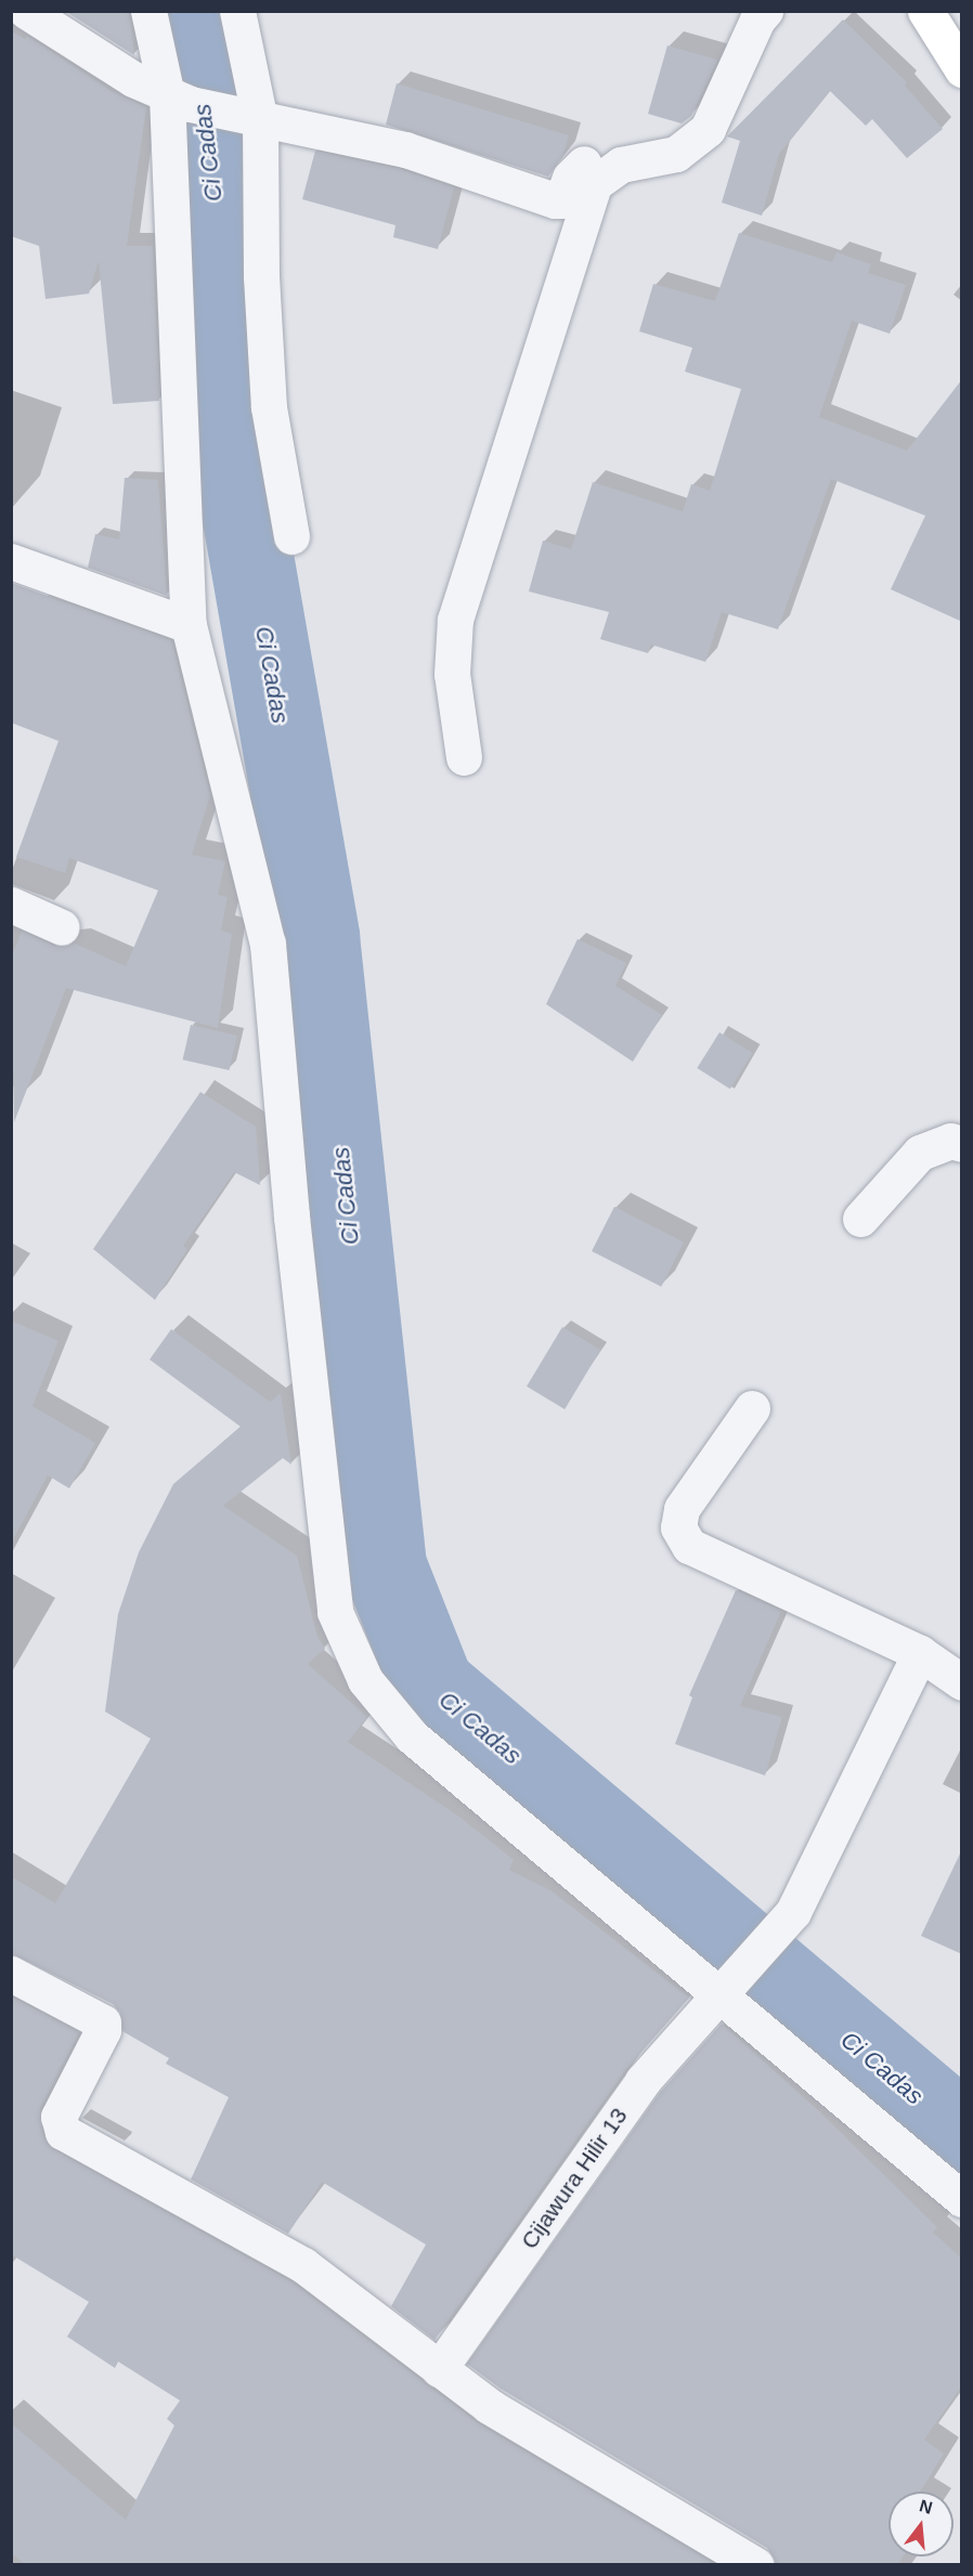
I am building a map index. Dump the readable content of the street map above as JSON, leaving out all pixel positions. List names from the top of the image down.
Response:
{
  "streets": {
    "street": ["Cijawura Hilir 13"]
  },
  "water": ["Ci Cadas"],
  "north": "top"
}
